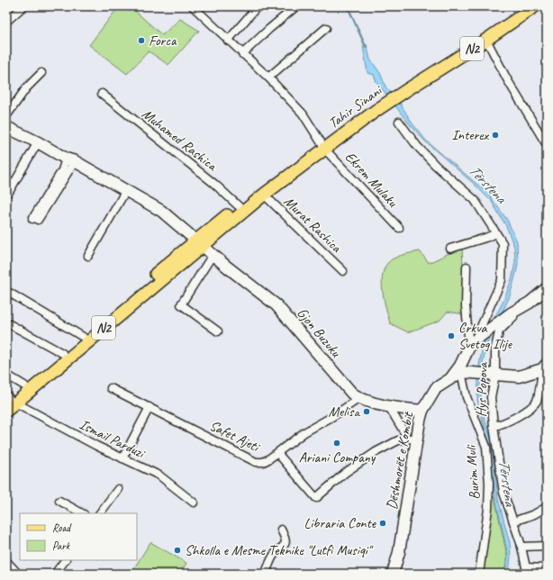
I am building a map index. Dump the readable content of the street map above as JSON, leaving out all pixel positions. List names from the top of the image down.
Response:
{
  "streets": {
    "main road": ["N2", "Tahir Sinani"],
    "street": [
      "Muhamed Rashica",
      "Ekrem Mulaku",
      "Murat Rashica",
      "Gjon Buzuku",
      "Hys Popova",
      "Safet Ajeti",
      "Ismail Parduzi",
      "Dëshmorët e Kombit",
      "Burim Muli"
    ]
  },
  "crossings": [
    ["N2", "Tahir Sinani"],
    ["N2", "Gjon Buzuku"],
    ["N2", "Ismail Parduzi"],
    ["Tahir Sinani", "Muhamed Rashica"],
    ["Tahir Sinani", "Ekrem Mulaku"],
    ["Tahir Sinani", "Murat Rashica"],
    ["Tahir Sinani", "Gjon Buzuku"],
    ["Gjon Buzuku", "Safet Ajeti"],
    ["Gjon Buzuku", "Dëshmorët e Kombit"]
  ],
  "water": ["Tërstena"],
  "places": [
    "Forca",
    "Interex",
    "Crkva Svetog Ilije",
    "Melisa",
    "Ariani Company",
    "Libraria Conte",
    "Shkolla e Mesme Teknike \"Lutfi Musiqi\""
  ],
  "legend": ["Road", "Park"]
}
